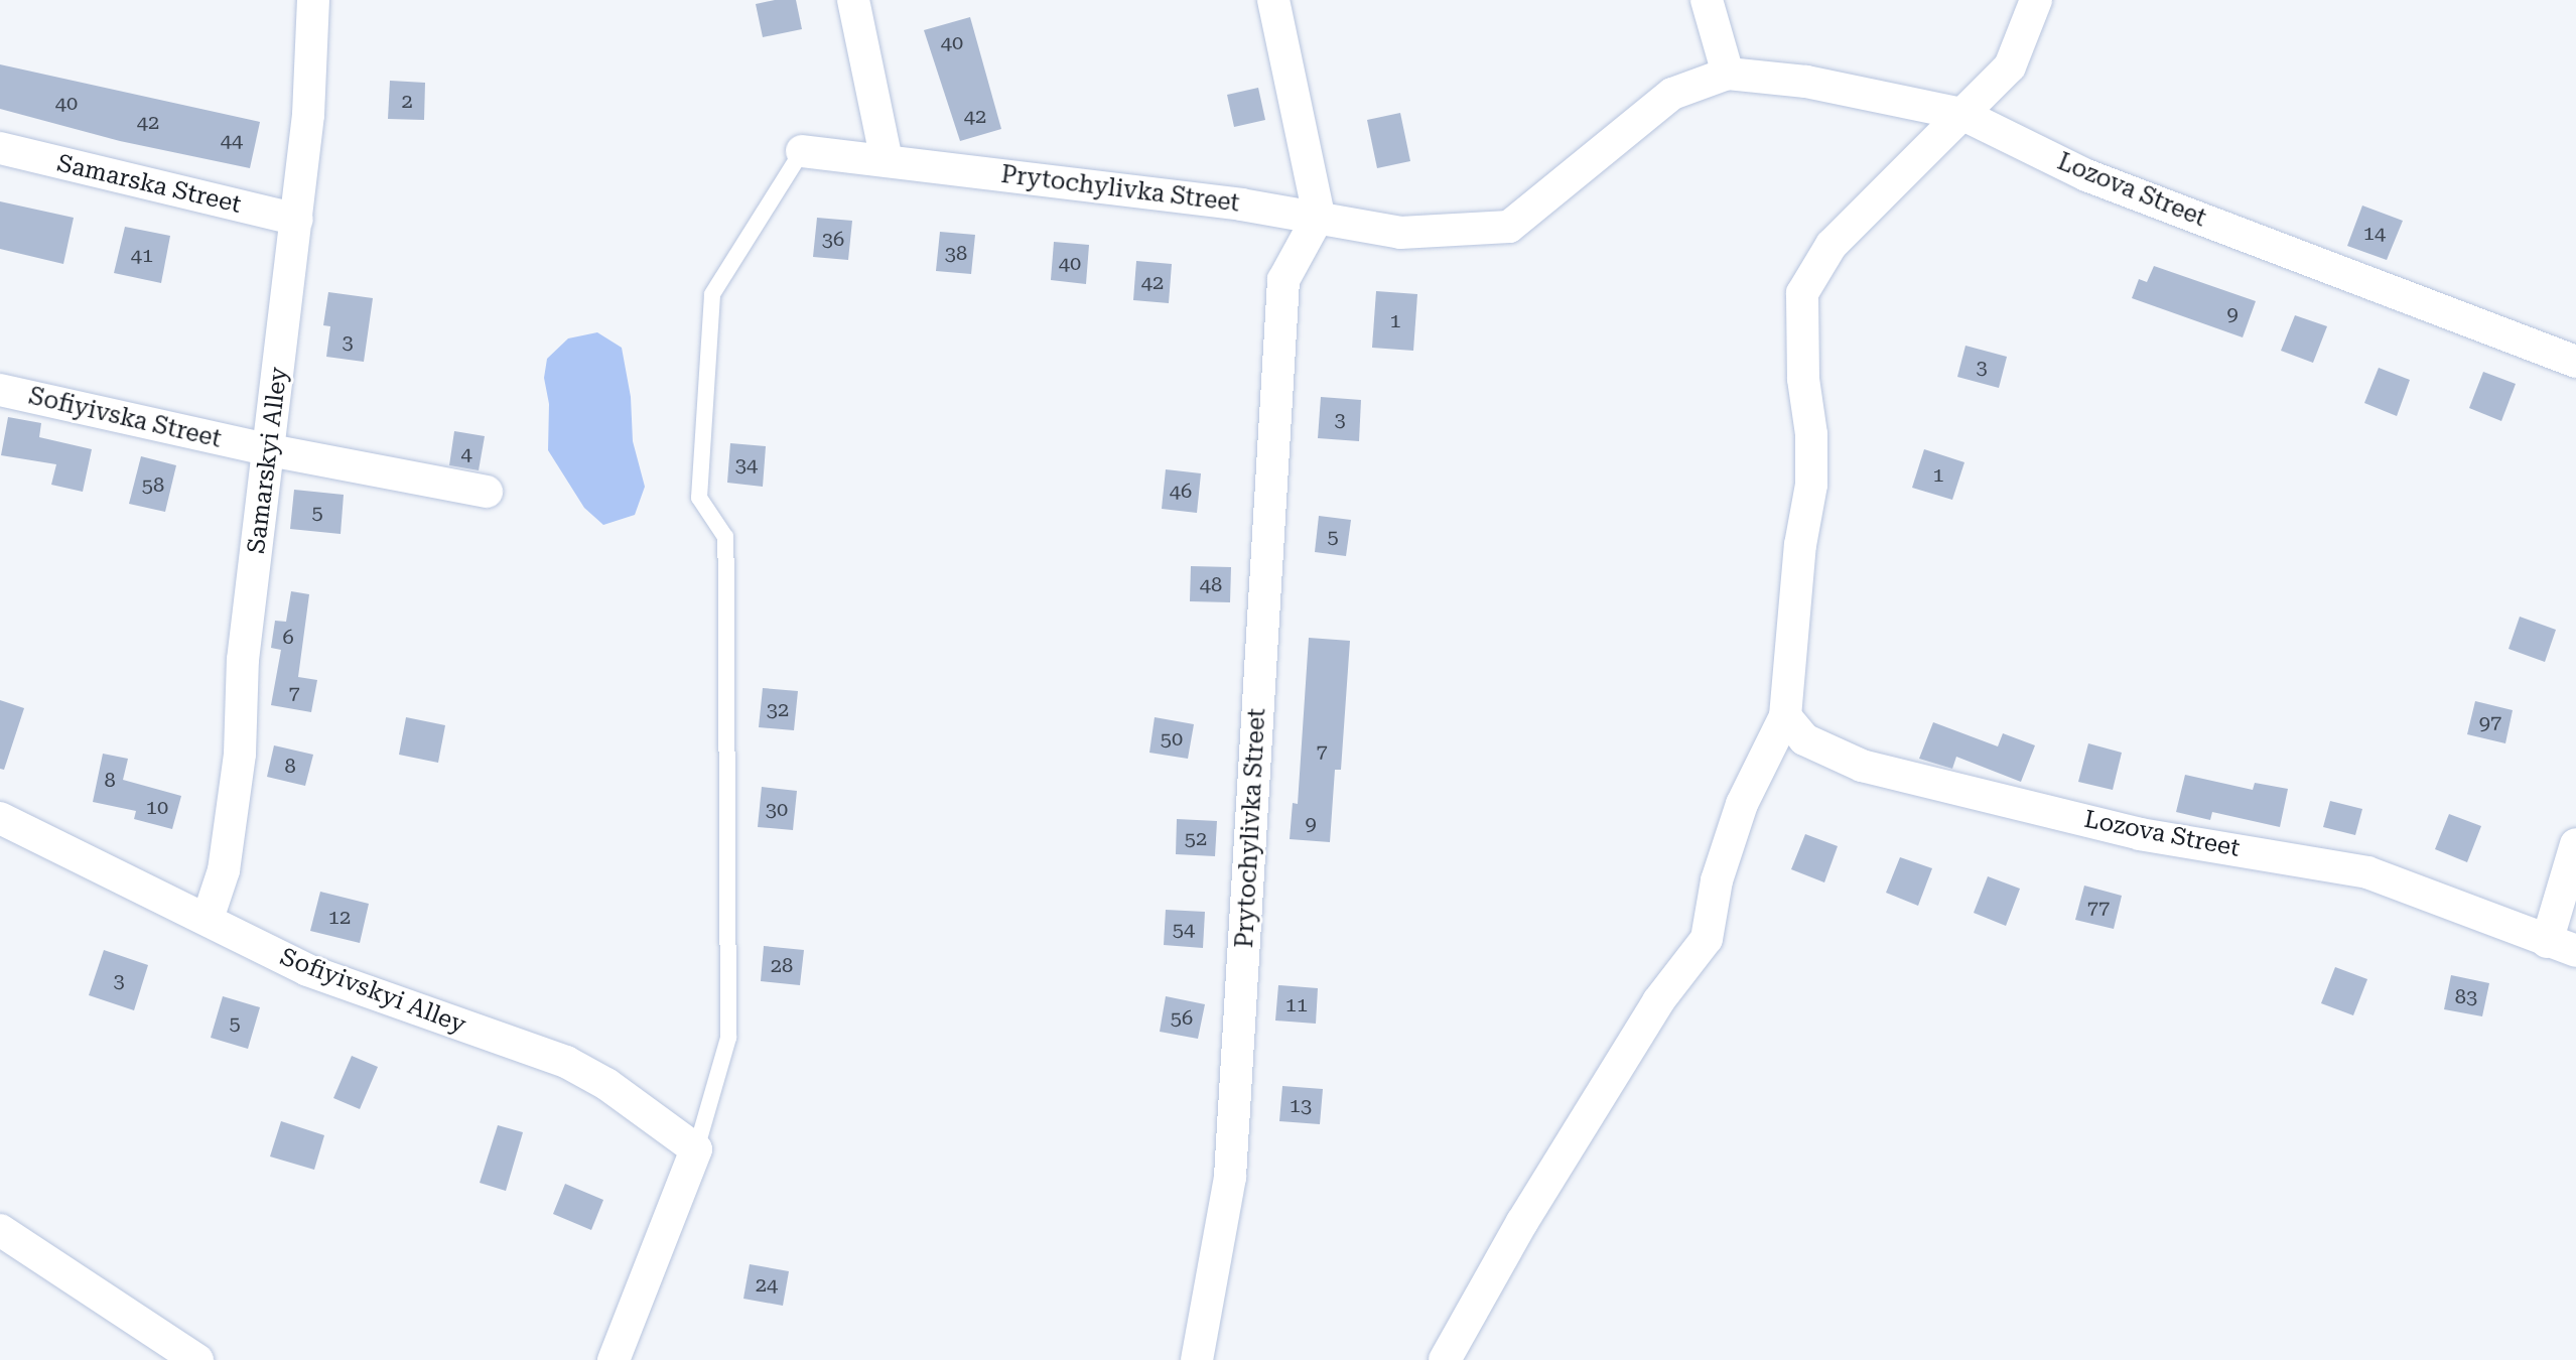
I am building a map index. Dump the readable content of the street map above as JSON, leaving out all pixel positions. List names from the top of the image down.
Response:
{
  "streets": {
    "street": [
      "Samarska Street",
      "Prytochylivka Street",
      "Lozova Street",
      "Sofiyivska Street",
      "Samarskyi Alley",
      "Sofiyivskyi Alley"
    ]
  },
  "crossings": [
    ["Samarska Street", "Samarskyi Alley"],
    ["Prytochylivka Street", "Sofiyivskyi Alley"],
    ["Sofiyivska Street", "Samarskyi Alley"],
    ["Samarskyi Alley", "Sofiyivskyi Alley"]
  ],
  "house_numbers": [
    "40",
    "2",
    "40",
    "42",
    "42",
    "44",
    "14",
    "36",
    "38",
    "41",
    "40",
    "42",
    "9",
    "1",
    "3",
    "3",
    "3",
    "4",
    "34",
    "1",
    "58",
    "46",
    "5",
    "5",
    "48",
    "6",
    "7",
    "32",
    "97",
    "50",
    "7",
    "8",
    "8",
    "10",
    "30",
    "9",
    "52",
    "77",
    "12",
    "54",
    "28",
    "3",
    "83",
    "11",
    "56",
    "5",
    "13",
    "24"
  ]
}
